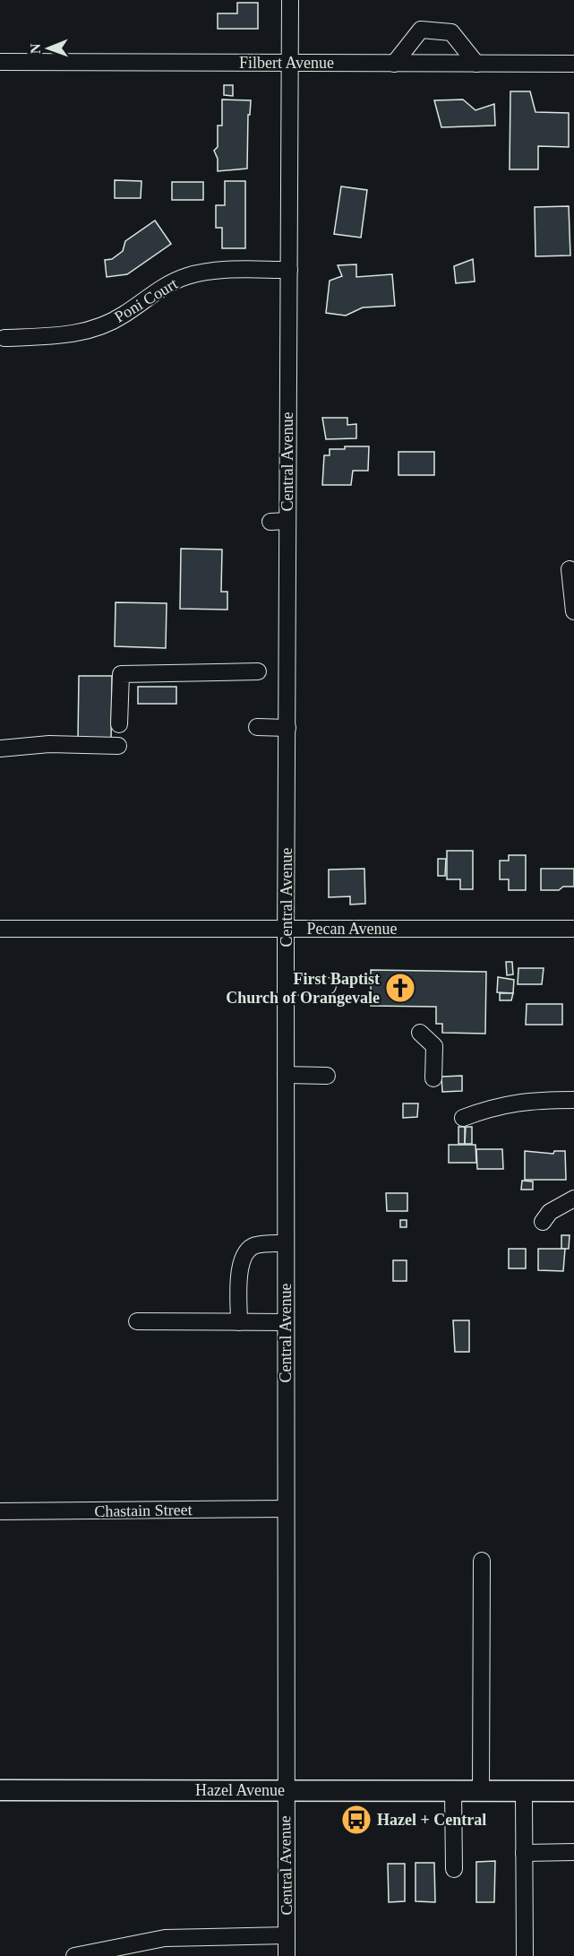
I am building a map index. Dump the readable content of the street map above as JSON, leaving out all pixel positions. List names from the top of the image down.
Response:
{
  "streets": {
    "main road": ["Hazel Avenue"],
    "street": [
      "Filbert Avenue",
      "Poni Court",
      "Central Avenue",
      "Pecan Avenue",
      "Chastain Street"
    ]
  },
  "crossings": [
    ["Filbert Avenue", "Central Avenue"],
    ["Poni Court", "Central Avenue"],
    ["Central Avenue", "Pecan Avenue"],
    ["Central Avenue", "Chastain Street"],
    ["Central Avenue", "Hazel Avenue"]
  ],
  "places": {
    "church": ["First Baptist Church of Orangevale"],
    "bus stop": ["Hazel + Central"]
  },
  "north": "left"
}
